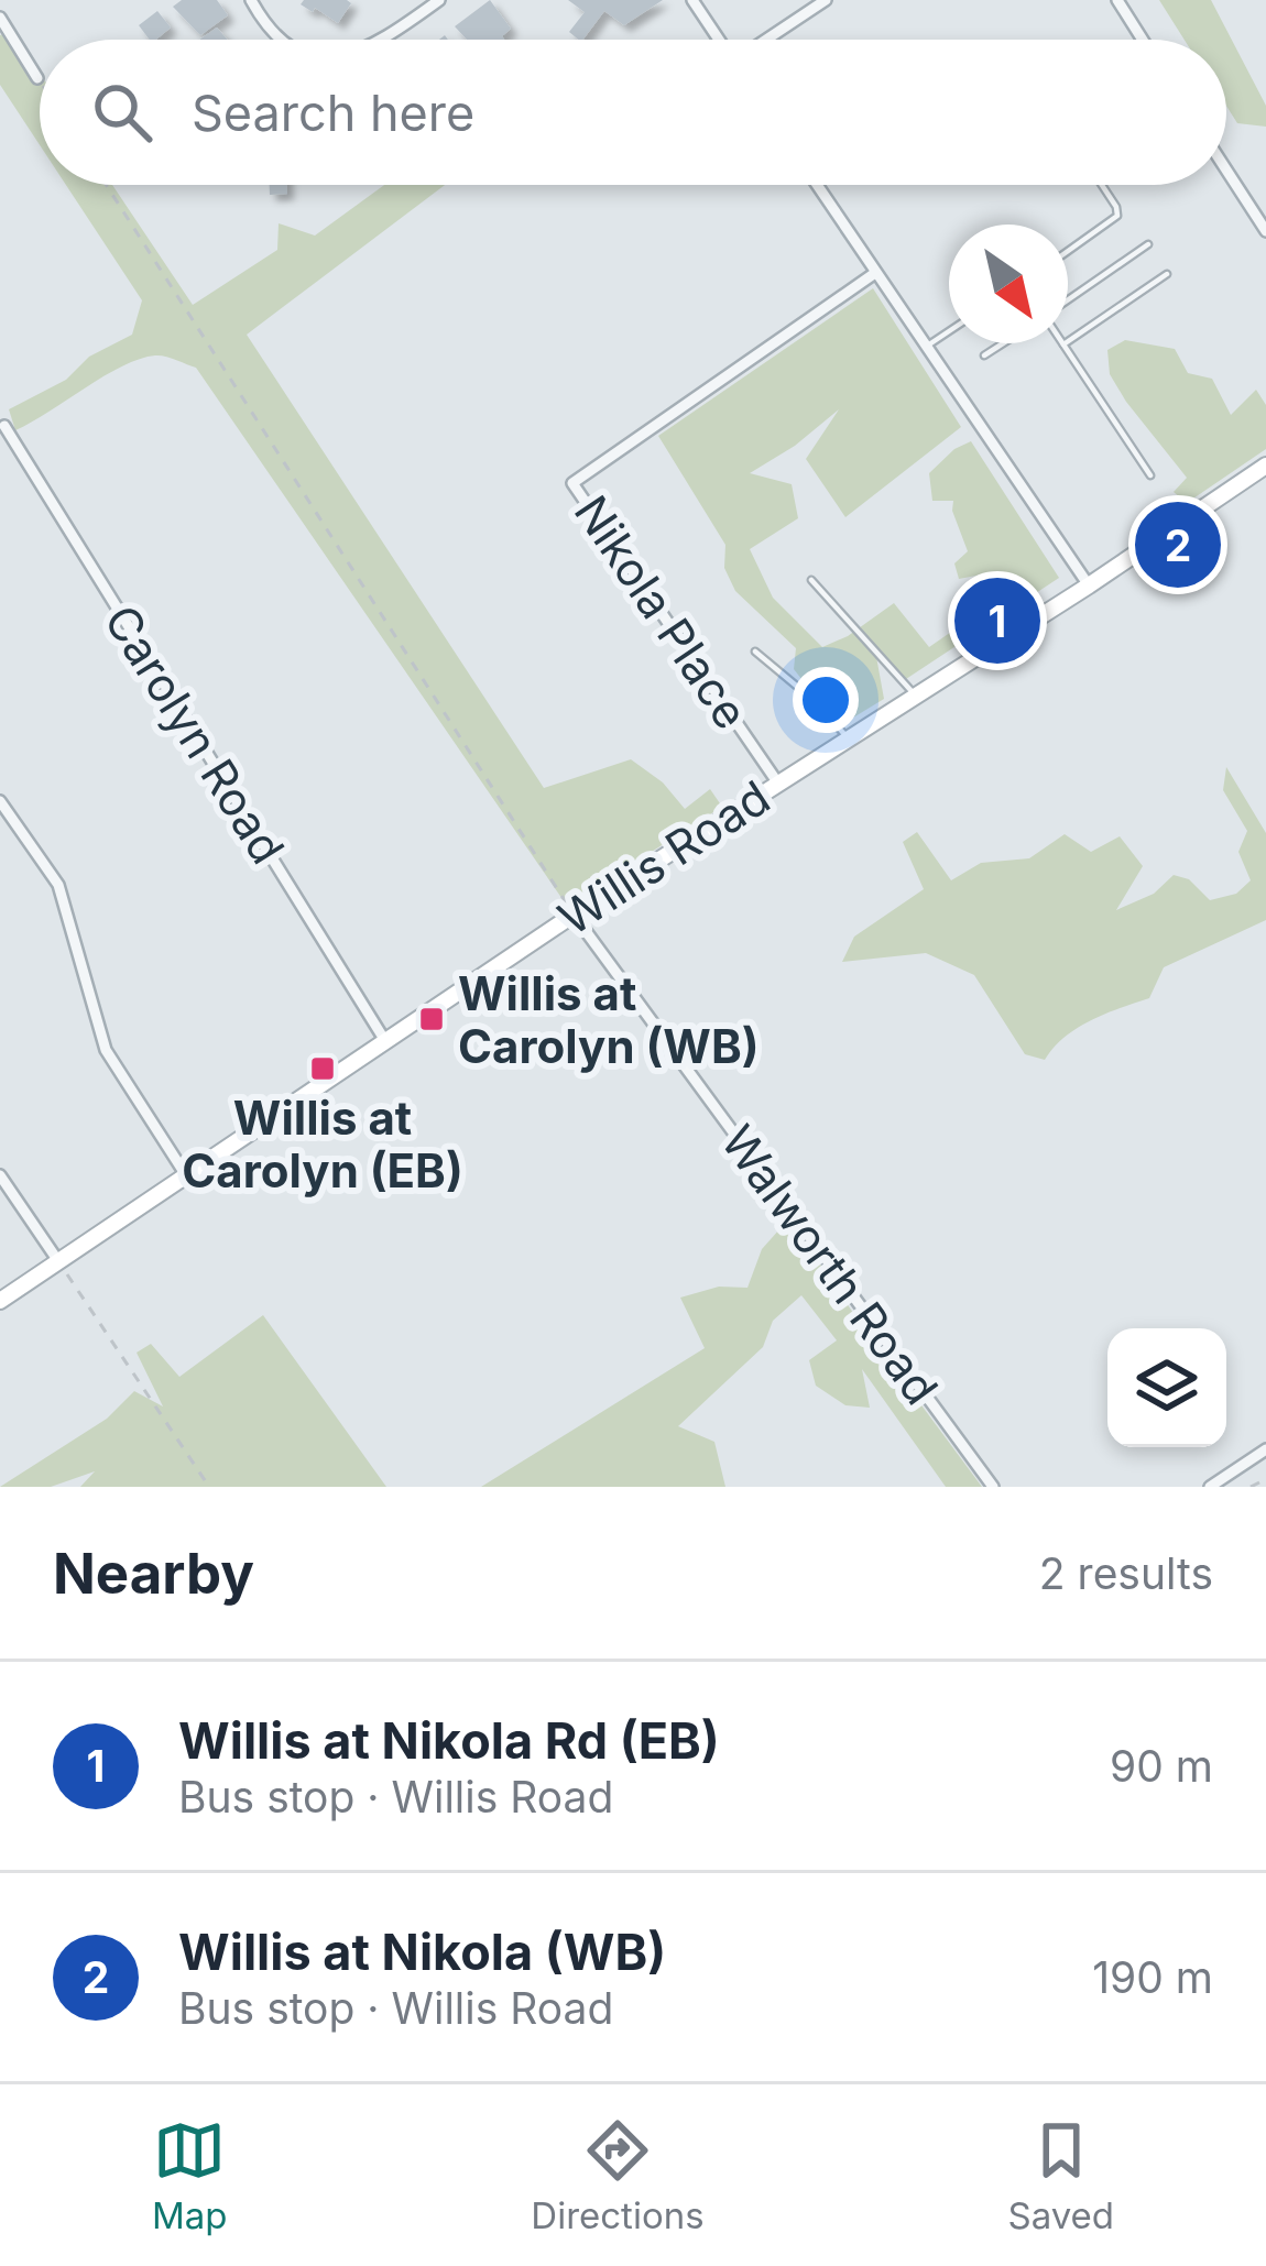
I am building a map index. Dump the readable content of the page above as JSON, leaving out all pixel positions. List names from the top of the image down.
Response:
{
  "streets": {
    "street": [
      "Nikola Place",
      "Carolyn Road",
      "Willis Road",
      "Walworth Road"
    ]
  },
  "crossings": [
    ["Nikola Place", "Willis Road"],
    ["Carolyn Road", "Willis Road"],
    ["Willis Road", "Walworth Road"]
  ],
  "places": {
    "transit": ["Willis at Carolyn (WB)", "Willis at Carolyn (EB)"]
  },
  "north": "bottom right",
  "page": {
    "search": "Search here",
    "pins": ["2", "1"],
    "heading": ["Nearby", "2 results"],
    "list": [
      {
        "mark": "1",
        "name": "Willis at Nikola Rd (EB)",
        "note": "Bus stop · Willis Road",
        "value": "90 m"
      },
      {
        "mark": "2",
        "name": "Willis at Nikola (WB)",
        "note": "Bus stop · Willis Road",
        "value": "190 m"
      }
    ],
    "nav": ["Map", "Directions", "Saved"]
  }
}
